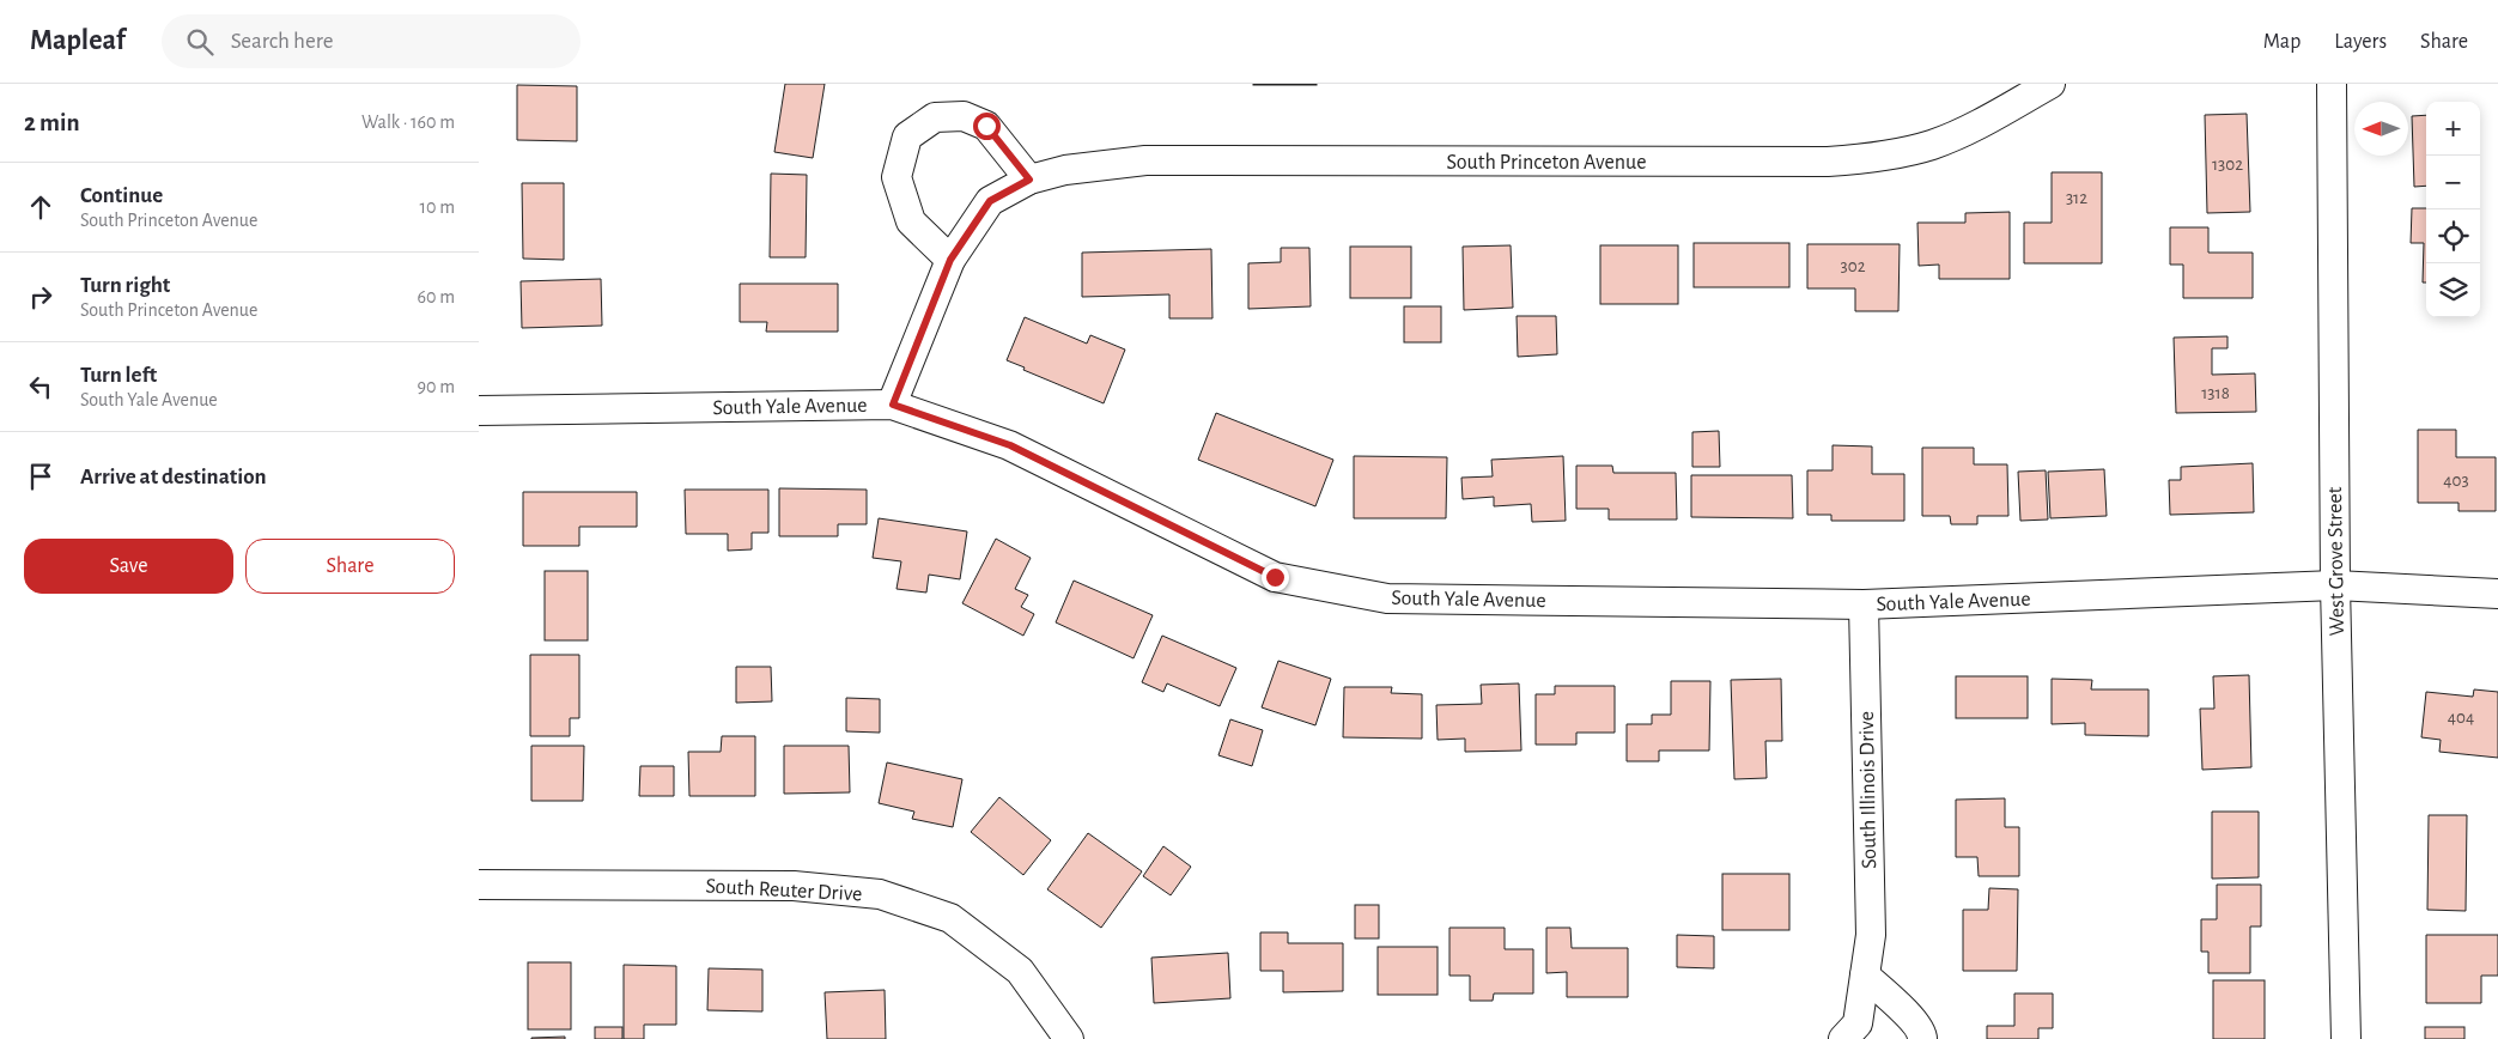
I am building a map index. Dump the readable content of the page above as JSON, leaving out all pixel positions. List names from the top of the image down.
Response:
{
  "streets": {
    "street": [
      "South Princeton Avenue",
      "South Yale Avenue",
      "West Grove Street",
      "South Illinois Drive",
      "South Reuter Drive"
    ]
  },
  "crossings": [
    ["South Princeton Avenue", "South Yale Avenue"],
    ["South Yale Avenue", "West Grove Street"],
    ["South Yale Avenue", "South Illinois Drive"]
  ],
  "house_numbers": [
    "1302",
    "312",
    "302",
    "1318",
    "403",
    "404"
  ],
  "north": "left",
  "page": {
    "header": "Mapleaf",
    "search": "Search here",
    "nav": ["Map", "Layers", "Share"],
    "heading": ["2 min", "Walk · 160 m"],
    "map_buttons": ["+", "−"],
    "list": [
      ["Continue", "South Princeton Avenue", "10 m"],
      ["Turn right", "South Princeton Avenue", "60 m"],
      ["Turn left", "South Yale Avenue", "90 m"],
      "Arrive at destination"
    ],
    "buttons": ["Save", "Share"]
  }
}
